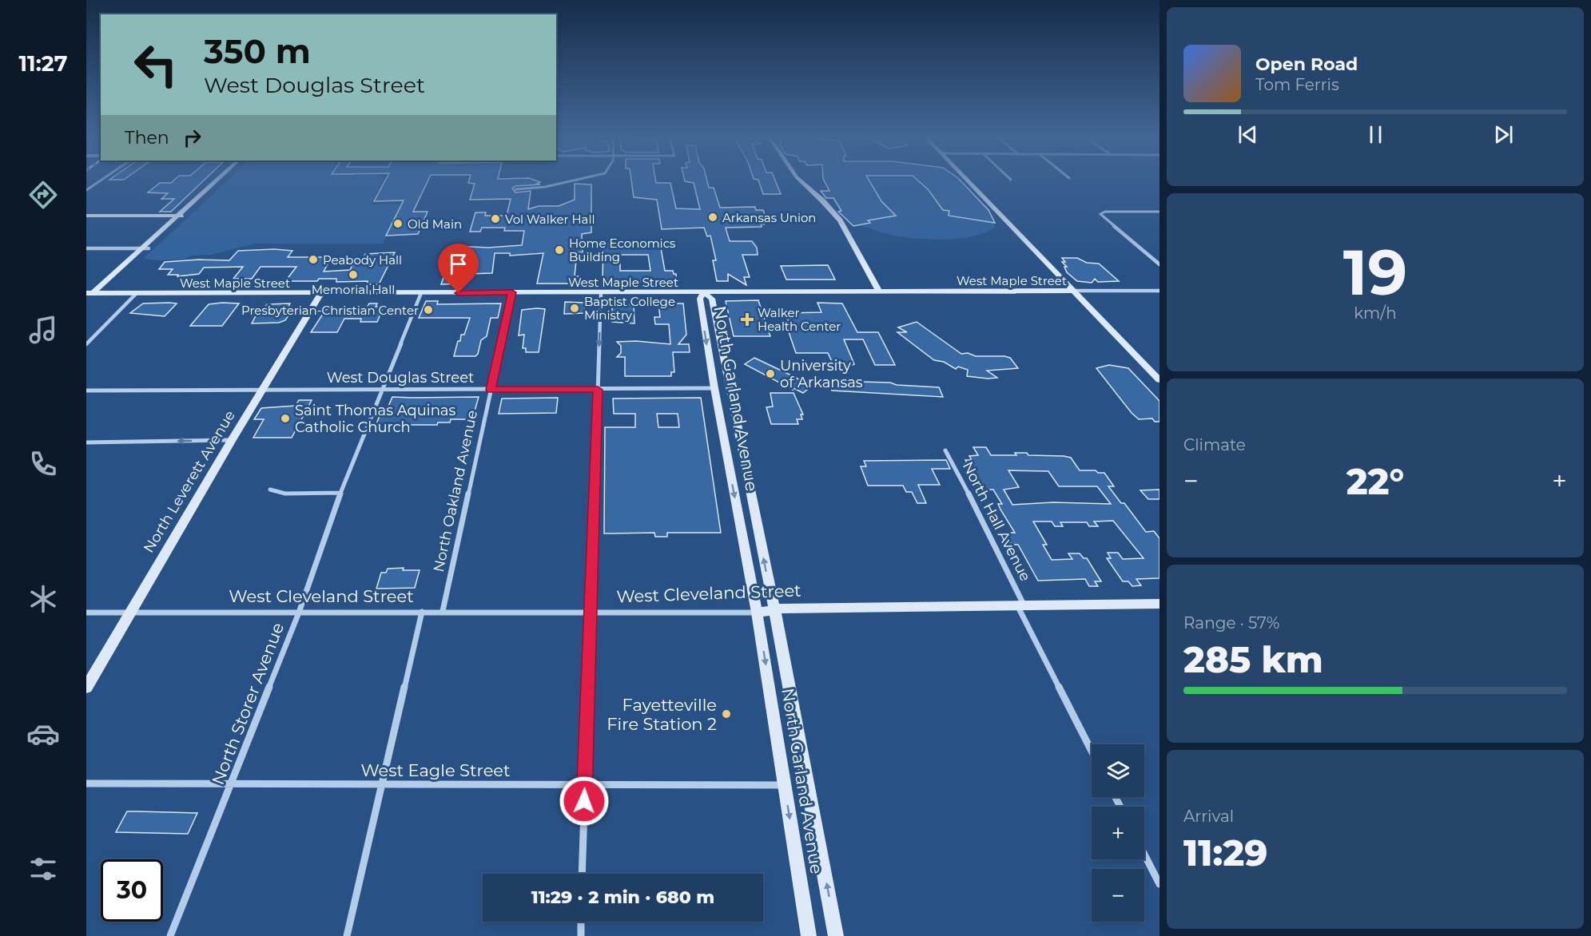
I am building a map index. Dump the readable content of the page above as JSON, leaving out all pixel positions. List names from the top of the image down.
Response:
{
  "streets": {
    "street": [
      "West Maple Street",
      "West Douglas Street",
      "North Garland Avenue",
      "North Leverett Avenue",
      "North Oakland Avenue",
      "North Hall Avenue",
      "West Cleveland Street",
      "North Storer Avenue",
      "West Eagle Street"
    ]
  },
  "crossings": [
    ["West Maple Street", "North Garland Avenue"],
    ["West Maple Street", "North Leverett Avenue"],
    ["West Maple Street", "North Oakland Avenue"],
    ["West Maple Street", "North Storer Avenue"],
    ["West Douglas Street", "North Garland Avenue"],
    ["West Douglas Street", "North Leverett Avenue"],
    ["West Douglas Street", "North Oakland Avenue"],
    ["West Douglas Street", "North Storer Avenue"],
    ["North Garland Avenue", "West Cleveland Street"],
    ["North Garland Avenue", "West Eagle Street"],
    ["North Leverett Avenue", "West Cleveland Street"],
    ["North Oakland Avenue", "West Cleveland Street"],
    ["North Hall Avenue", "West Cleveland Street"],
    ["West Cleveland Street", "North Storer Avenue"],
    ["North Storer Avenue", "West Eagle Street"]
  ],
  "places": {
    "other": [
      "Arkansas Union",
      "Vol Walker Hall",
      "Old Main",
      "Home Economics Building",
      "Peabody Hall",
      "Memorial Hall",
      "Baptist College Ministry",
      "Presbyterian-Christian Center",
      "University of Arkansas",
      "Saint Thomas Aquinas Catholic Church",
      "Fayetteville Fire Station 2"
    ],
    "health": ["Walker Health Center"]
  },
  "page": {
    "tabs": "11:27",
    "turn": ["350 m", "West Douglas Street"],
    "song": ["Open Road", "Tom Ferris"],
    "then": "Then",
    "tile": [
      ["19", "km/h"],
      "Climate",
      ["Range · 57%", "285 km"],
      ["Arrival", "11:29"]
    ],
    "heat": ["−", "22°", "+"],
    "map_buttons": ["+", "−"],
    "limit": "30",
    "trip": "11:29 · 2 min · 680 m"
  }
}
